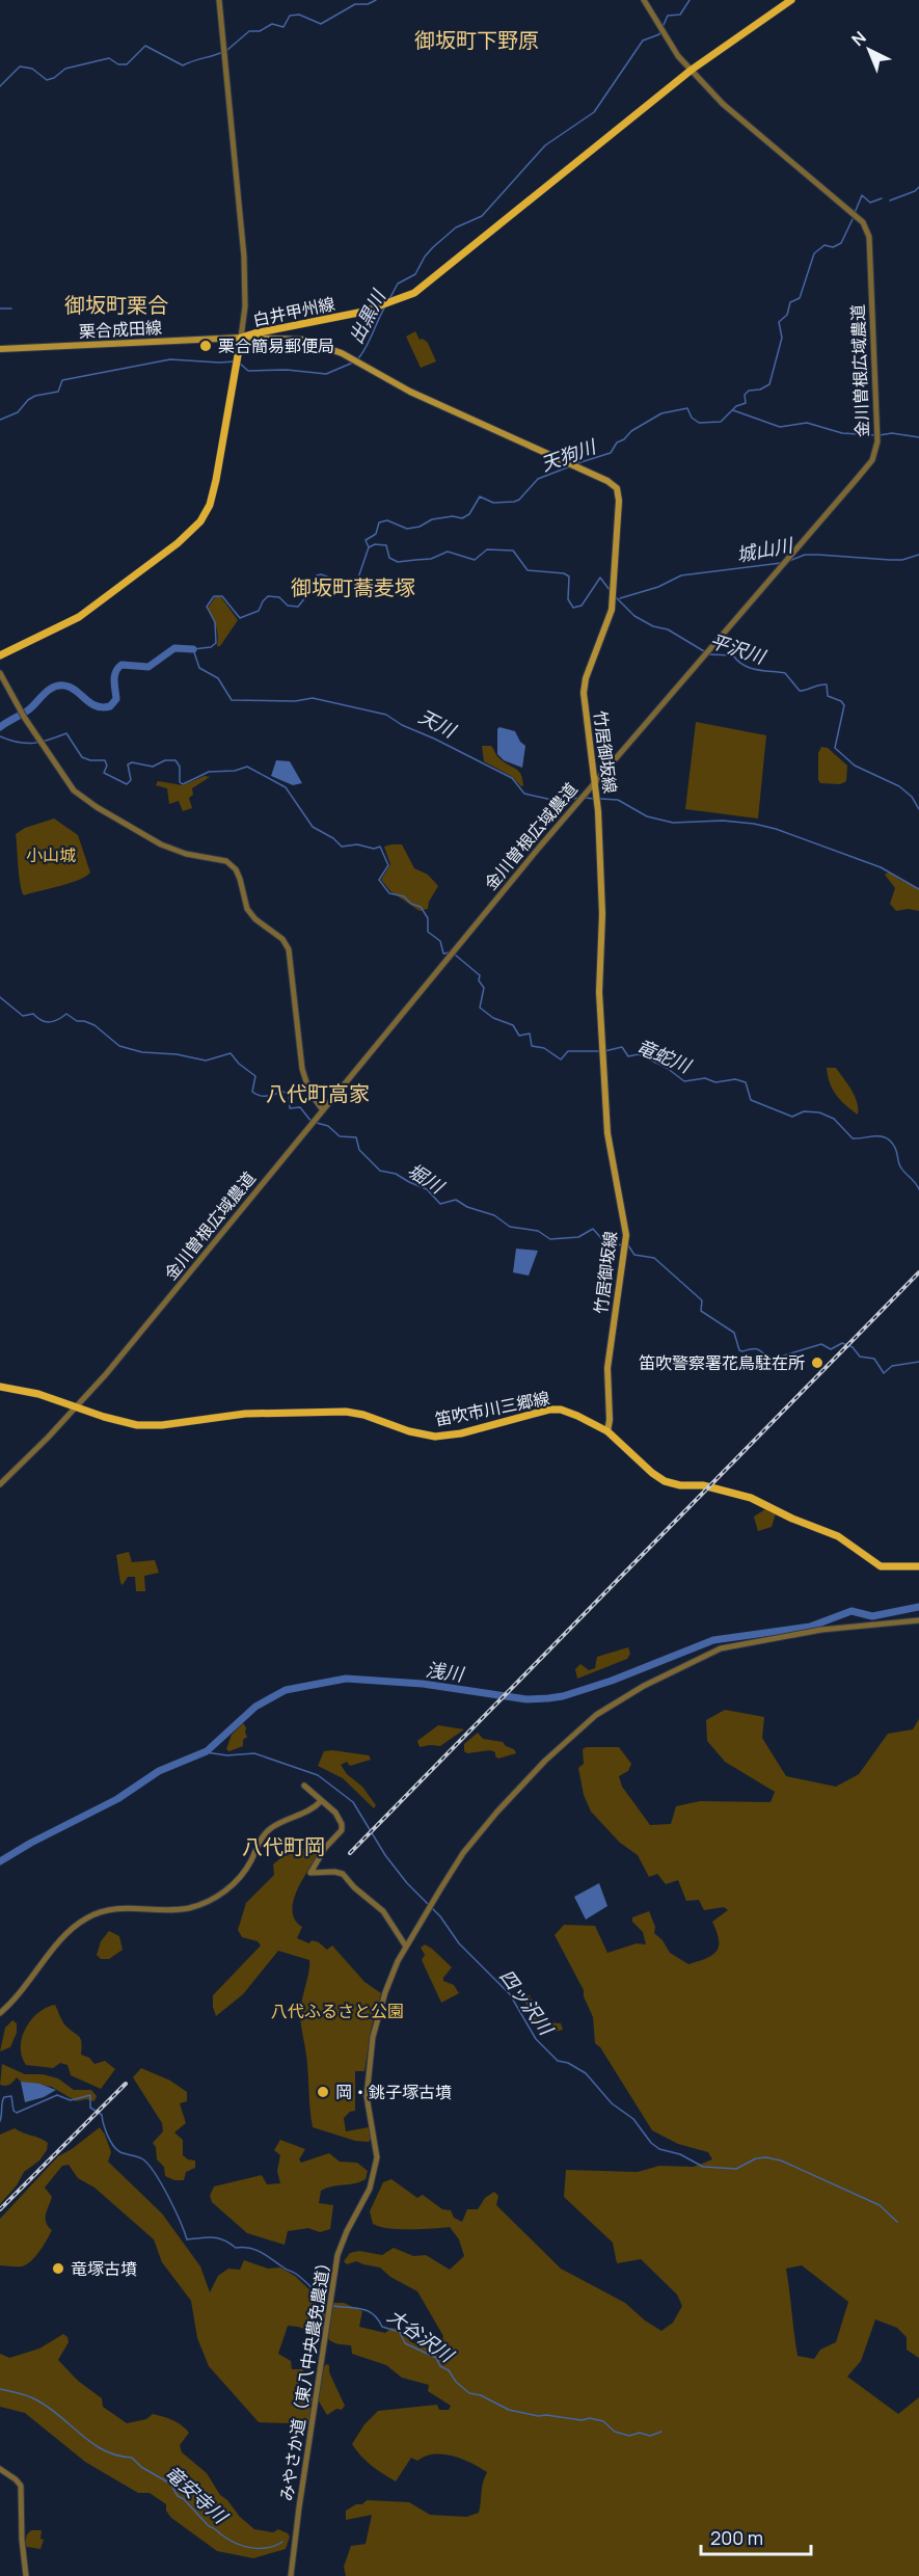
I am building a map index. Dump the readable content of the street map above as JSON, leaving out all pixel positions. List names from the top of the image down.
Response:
{
  "streets": {
    "main road": [
      "白井甲州線",
      "栗合成田線",
      "竹居御坂線",
      "笛吹市川三郷線"
    ],
    "street": ["金川曽根広域農道", "みやさか道（東八中央農免農道）"]
  },
  "crossings": [
    ["白井甲州線", "栗合成田線"],
    ["白井甲州線", "金川曽根広域農道"],
    ["白井甲州線", "竹居御坂線"],
    ["栗合成田線", "竹居御坂線"],
    ["金川曽根広域農道", "竹居御坂線"],
    ["金川曽根広域農道", "笛吹市川三郷線"],
    ["竹居御坂線", "笛吹市川三郷線"]
  ],
  "districts": [
    "御坂町下野原",
    "御坂町栗合",
    "御坂町蕎麦塚",
    "八代町高家",
    "八代町岡"
  ],
  "water": [
    "出黒川",
    "天狗川",
    "城山川",
    "平沢川",
    "天川",
    "竜蛇川",
    "堀川",
    "浅川",
    "四ッ沢川",
    "大谷沢川",
    "竜安寺川"
  ],
  "parks": ["小山城", "八代ふるさと公園"],
  "places": [
    "栗合簡易郵便局",
    "笛吹警察署花鳥駐在所",
    "岡・銚子塚古墳",
    "竜塚古墳"
  ],
  "scale_bar": "200 m",
  "north": "top left"
}
